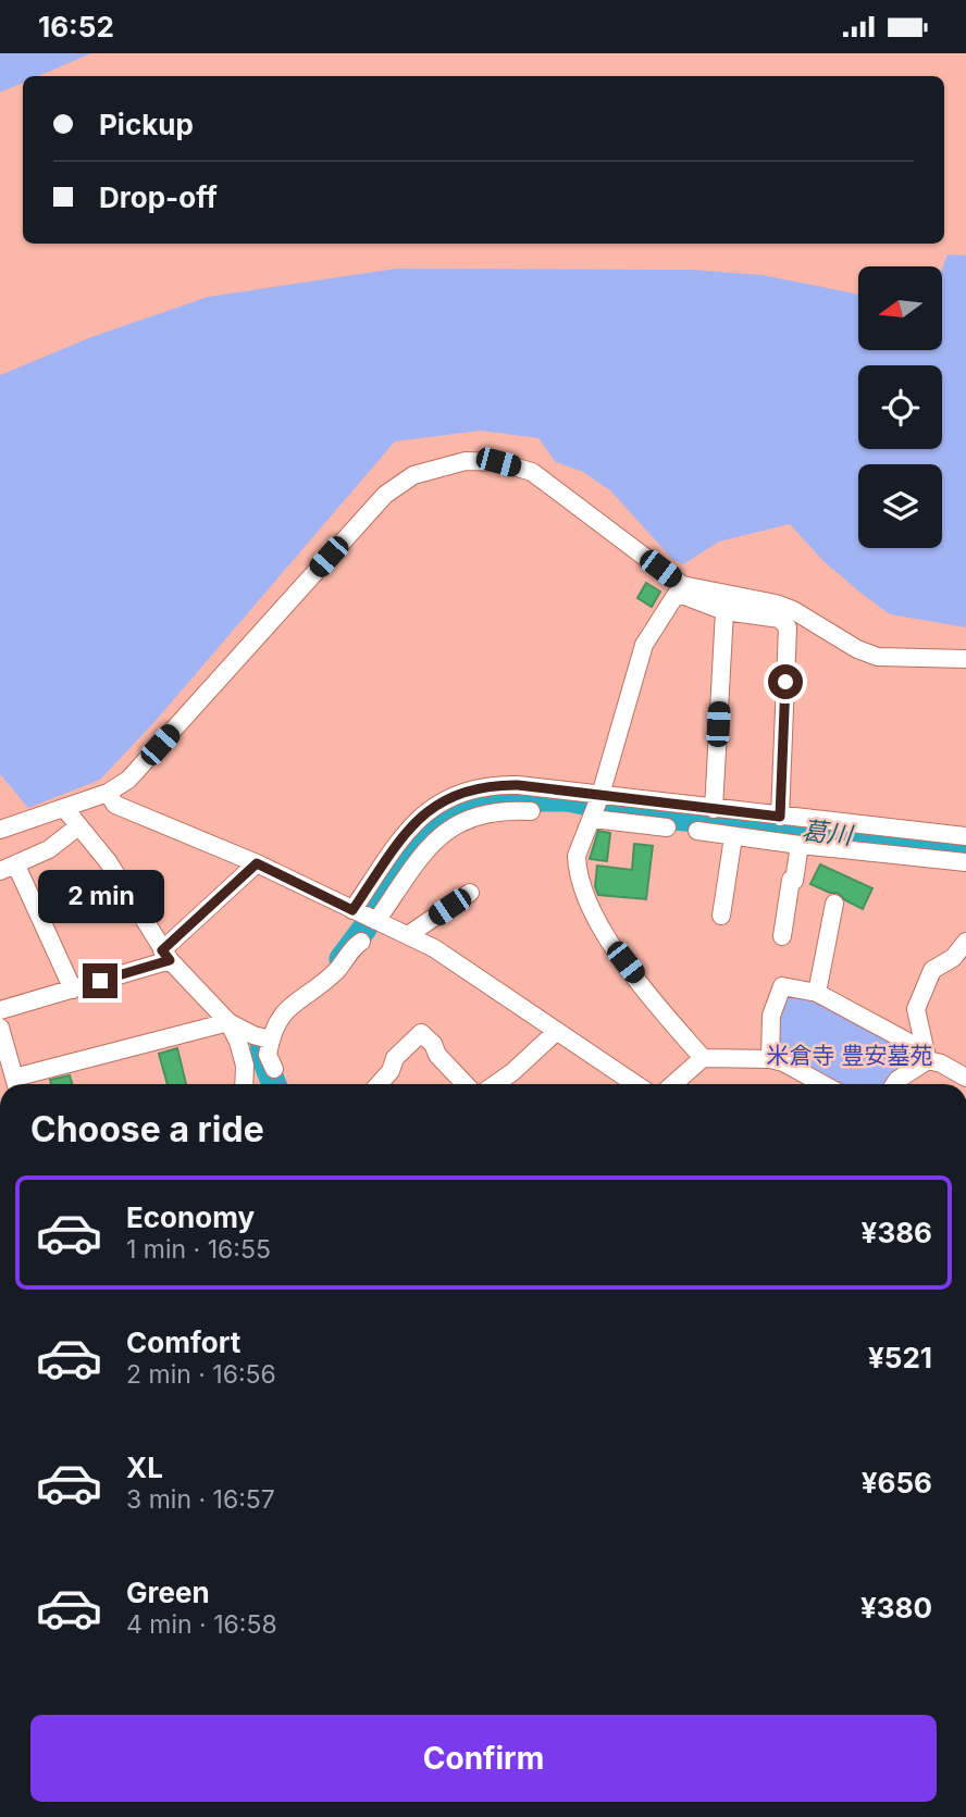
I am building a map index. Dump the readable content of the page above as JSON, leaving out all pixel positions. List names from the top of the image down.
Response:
{
  "water": ["葛川"],
  "parks": ["米倉寺 豊安墓苑"],
  "north": "left",
  "page": {
    "status": "16:52",
    "banner": ["Pickup", "Drop-off"],
    "bubble": "2 min",
    "heading": "Choose a ride",
    "list": [
      {
        "name": "Economy",
        "note": "1 min · 16:55",
        "value": "¥386"
      },
      {
        "name": "Comfort",
        "note": "2 min · 16:56",
        "value": "¥521"
      },
      {
        "name": "XL",
        "note": "3 min · 16:57",
        "value": "¥656"
      },
      {
        "name": "Green",
        "note": "4 min · 16:58",
        "value": "¥380"
      }
    ],
    "buttons": "Confirm"
  }
}
